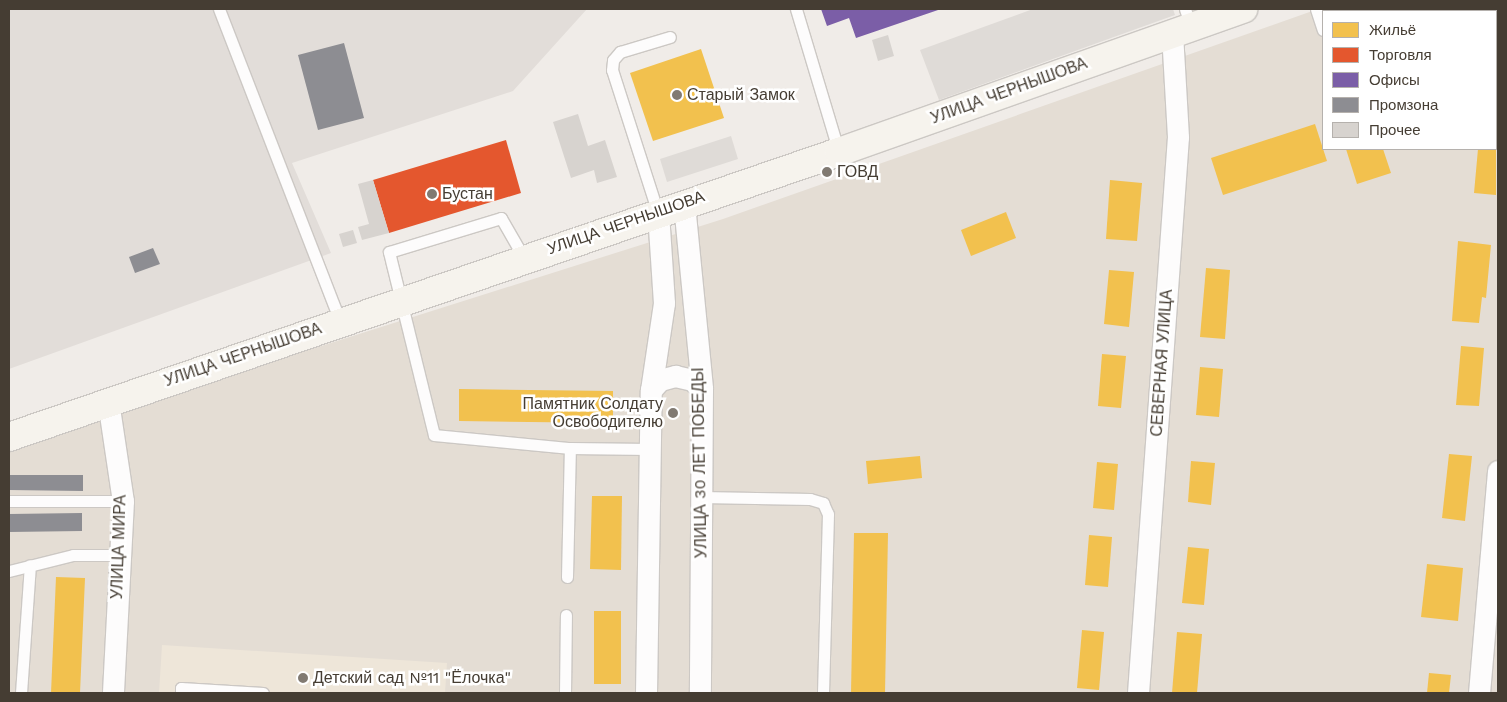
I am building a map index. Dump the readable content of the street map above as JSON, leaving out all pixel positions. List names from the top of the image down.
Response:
{
  "streets": {
    "main road": ["УЛИЦА ЧЕРНЫШОВА"],
    "street": ["СЕВЕРНАЯ УЛИЦА", "УЛИЦА 30 ЛЕТ ПОБЕДЫ", "УЛИЦА МИРА"]
  },
  "crossings": [
    ["УЛИЦА ЧЕРНЫШОВА", "СЕВЕРНАЯ УЛИЦА"],
    ["УЛИЦА ЧЕРНЫШОВА", "УЛИЦА 30 ЛЕТ ПОБЕДЫ"],
    ["УЛИЦА ЧЕРНЫШОВА", "УЛИЦА МИРА"]
  ],
  "places": [
    "Старый Замок",
    "ГОВД",
    "Бустан",
    "Памятник Солдату Освободителю",
    "Детский сад №11 \"Ёлочка\""
  ],
  "legend": [
    "Жильё",
    "Торговля",
    "Офисы",
    "Промзона",
    "Прочее"
  ]
}
